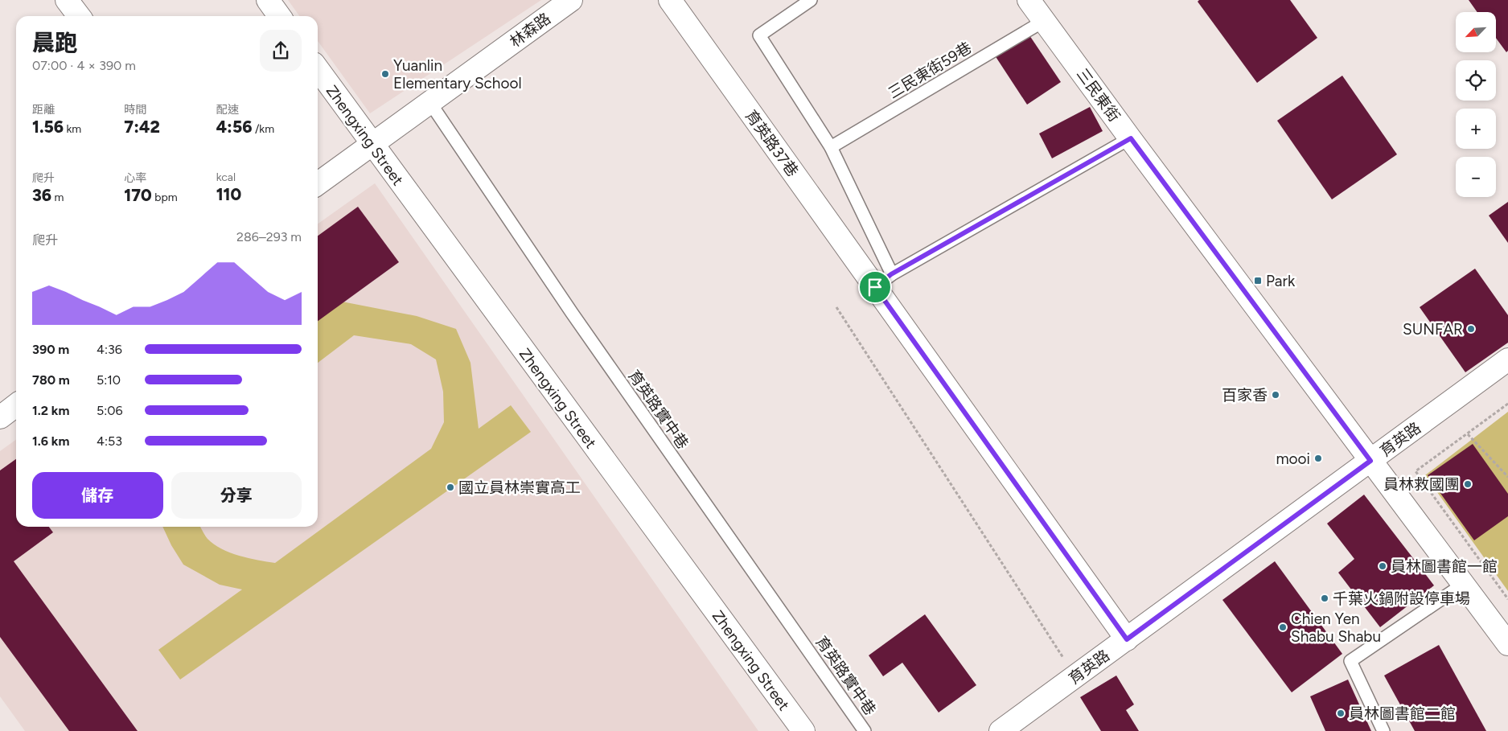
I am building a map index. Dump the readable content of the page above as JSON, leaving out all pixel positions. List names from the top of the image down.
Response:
{
  "streets": {
    "street": [
      "林森路",
      "三民東街",
      "Zhengxing Street",
      "育英路37巷",
      "育英路"
    ],
    "lane": ["三民東街59巷", "育英路實中巷"]
  },
  "crossings": [
    ["林森路", "Zhengxing Street"],
    ["林森路", "育英路實中巷"],
    ["三民東街59巷", "三民東街"],
    ["三民東街", "育英路"],
    ["育英路37巷", "育英路"]
  ],
  "places": {
    "other": [
      "Yuanlin Elementary School",
      "SUNFAR",
      "百家香",
      "mooi",
      "員林救國團",
      "國立員林崇實高工",
      "員林圖書館一館",
      "千葉火鍋附設停車場",
      "Chien Yen Shabu Shabu",
      "員林圖書館二館"
    ],
    "transit": ["Park"]
  },
  "north": "bottom left",
  "page": {
    "map_buttons": ["+", "−"],
    "heading": ["晨跑", "07:00 · 4 × 390 m"],
    "stats": [
      ["距離", "1.56 km"],
      ["時間", "7:42"],
      ["配速", "4:56 /km"],
      ["爬升", "36 m"],
      ["心率", "170 bpm"],
      ["kcal", "110"]
    ],
    "chart": ["爬升", "286–293 m"],
    "list": [
      {
        "name": "390 m",
        "note": "4:36"
      },
      {
        "name": "780 m",
        "note": "5:10"
      },
      {
        "name": "1.2 km",
        "note": "5:06"
      },
      {
        "name": "1.6 km",
        "note": "4:53"
      }
    ],
    "buttons": ["儲存", "分享"]
  }
}
